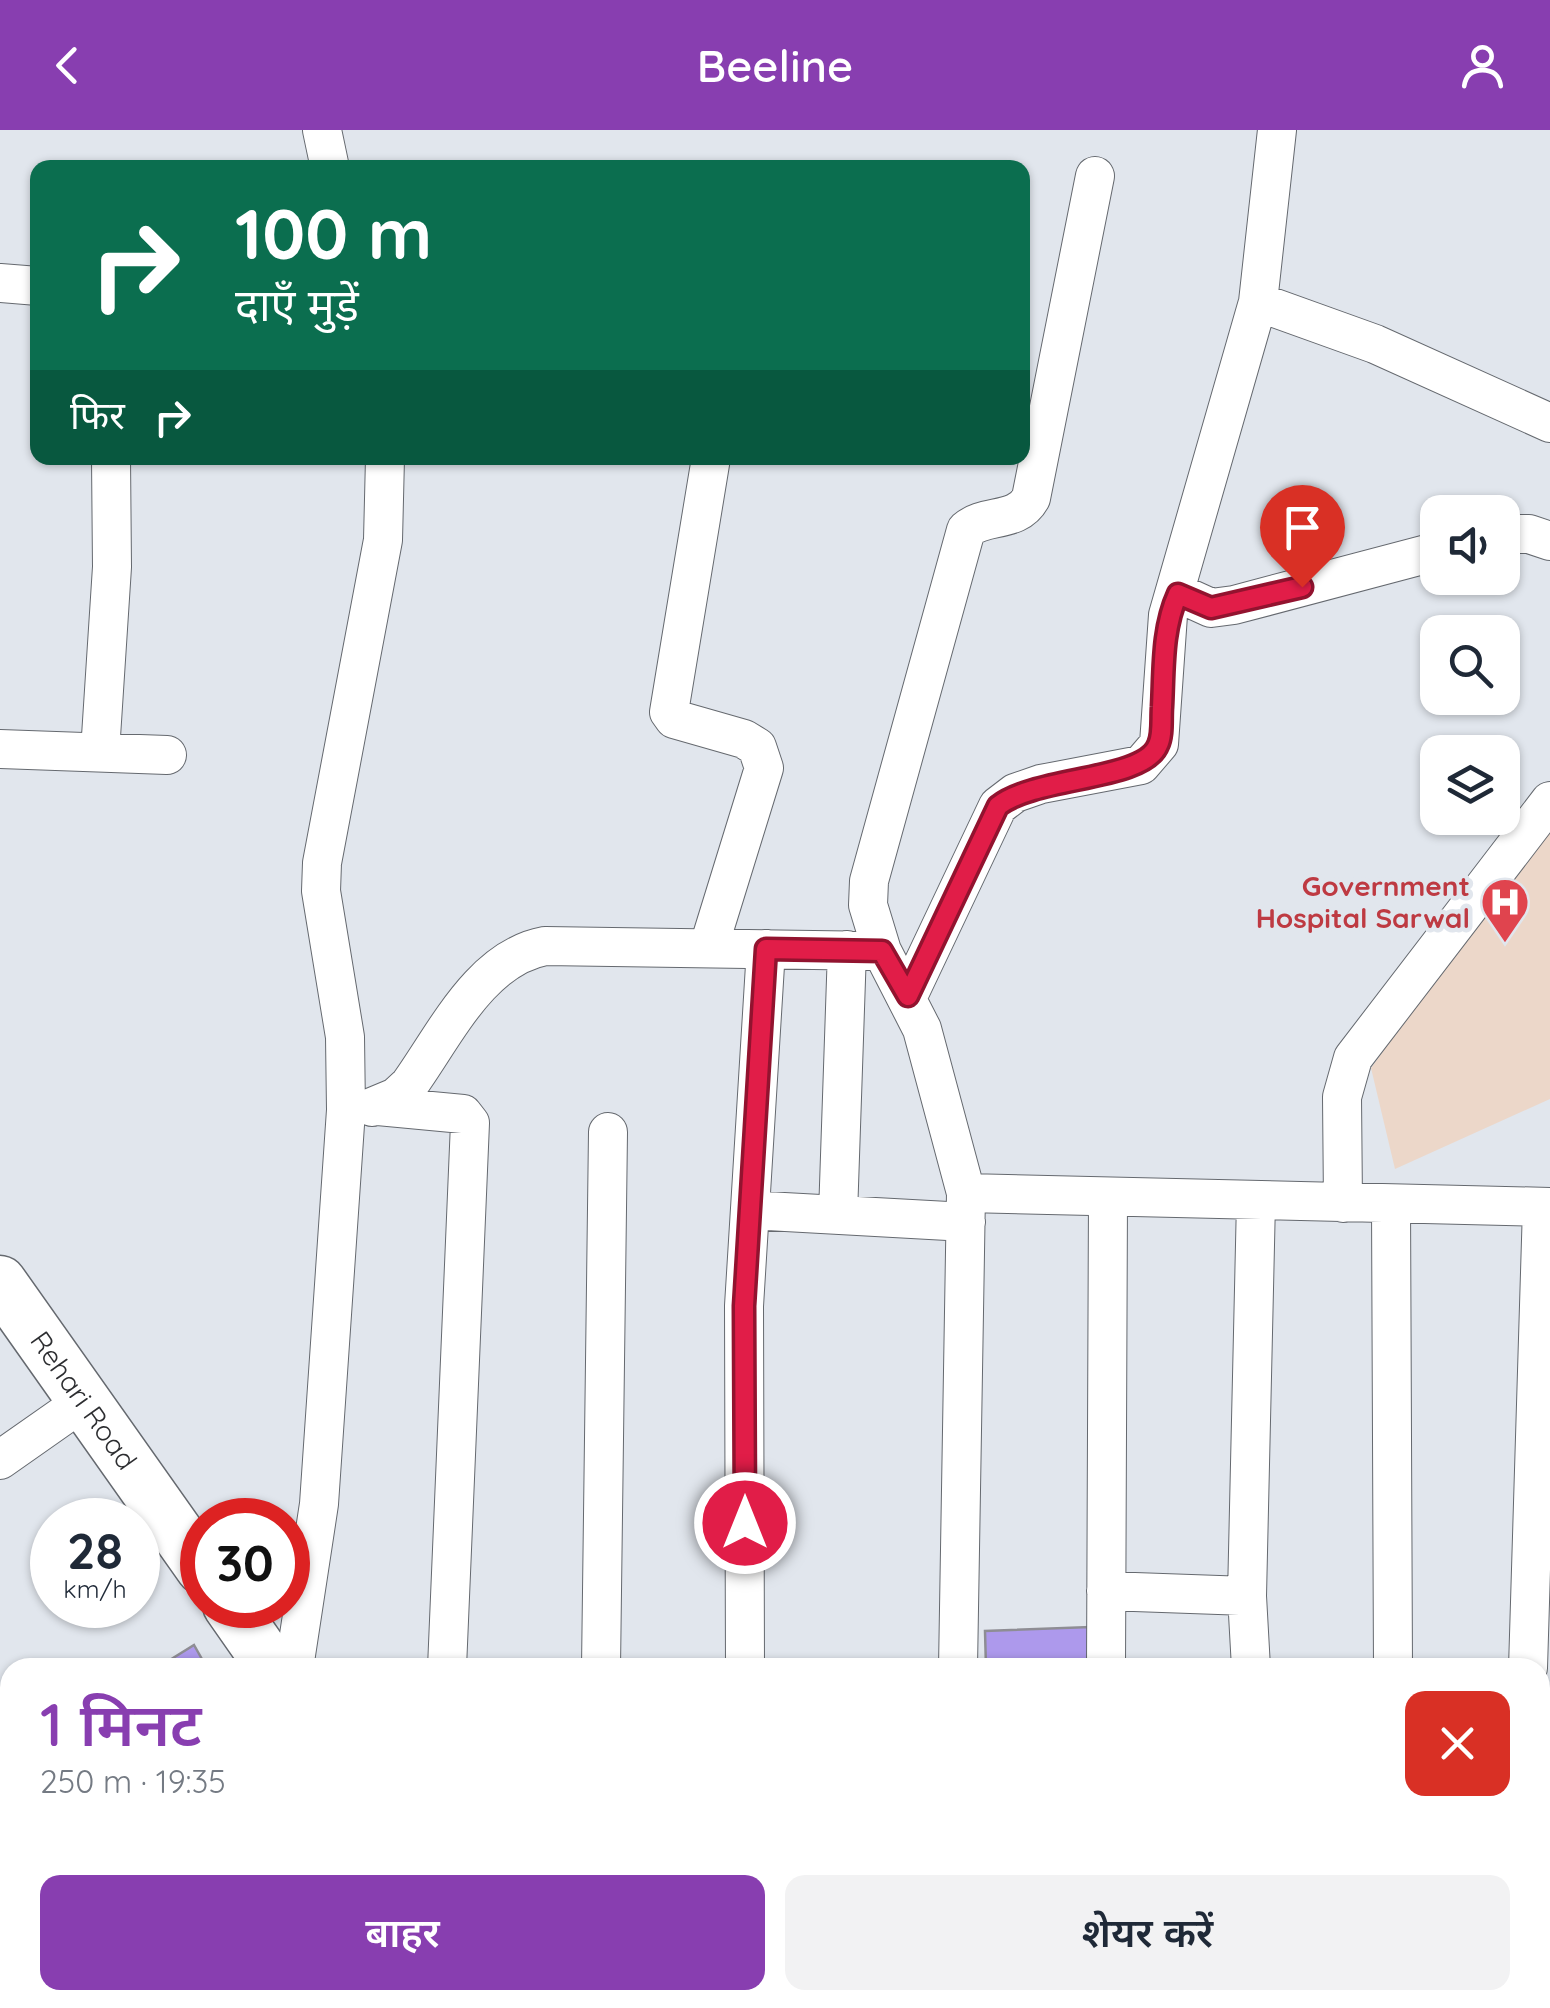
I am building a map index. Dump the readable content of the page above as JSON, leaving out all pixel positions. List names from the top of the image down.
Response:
{
  "streets": {
    "main road": ["Rehari Road"]
  },
  "places": {
    "hospital": ["Government Hospital Sarwal"]
  },
  "page": {
    "header": "Beeline",
    "turn": ["100 m", "दाएँ मुड़ें"],
    "then": "फिर",
    "speed": "28 km/h",
    "limit": "30",
    "heading": ["1 मिनट", "250 m · 19:35"],
    "buttons": ["बाहर", "शेयर करें"]
  }
}
